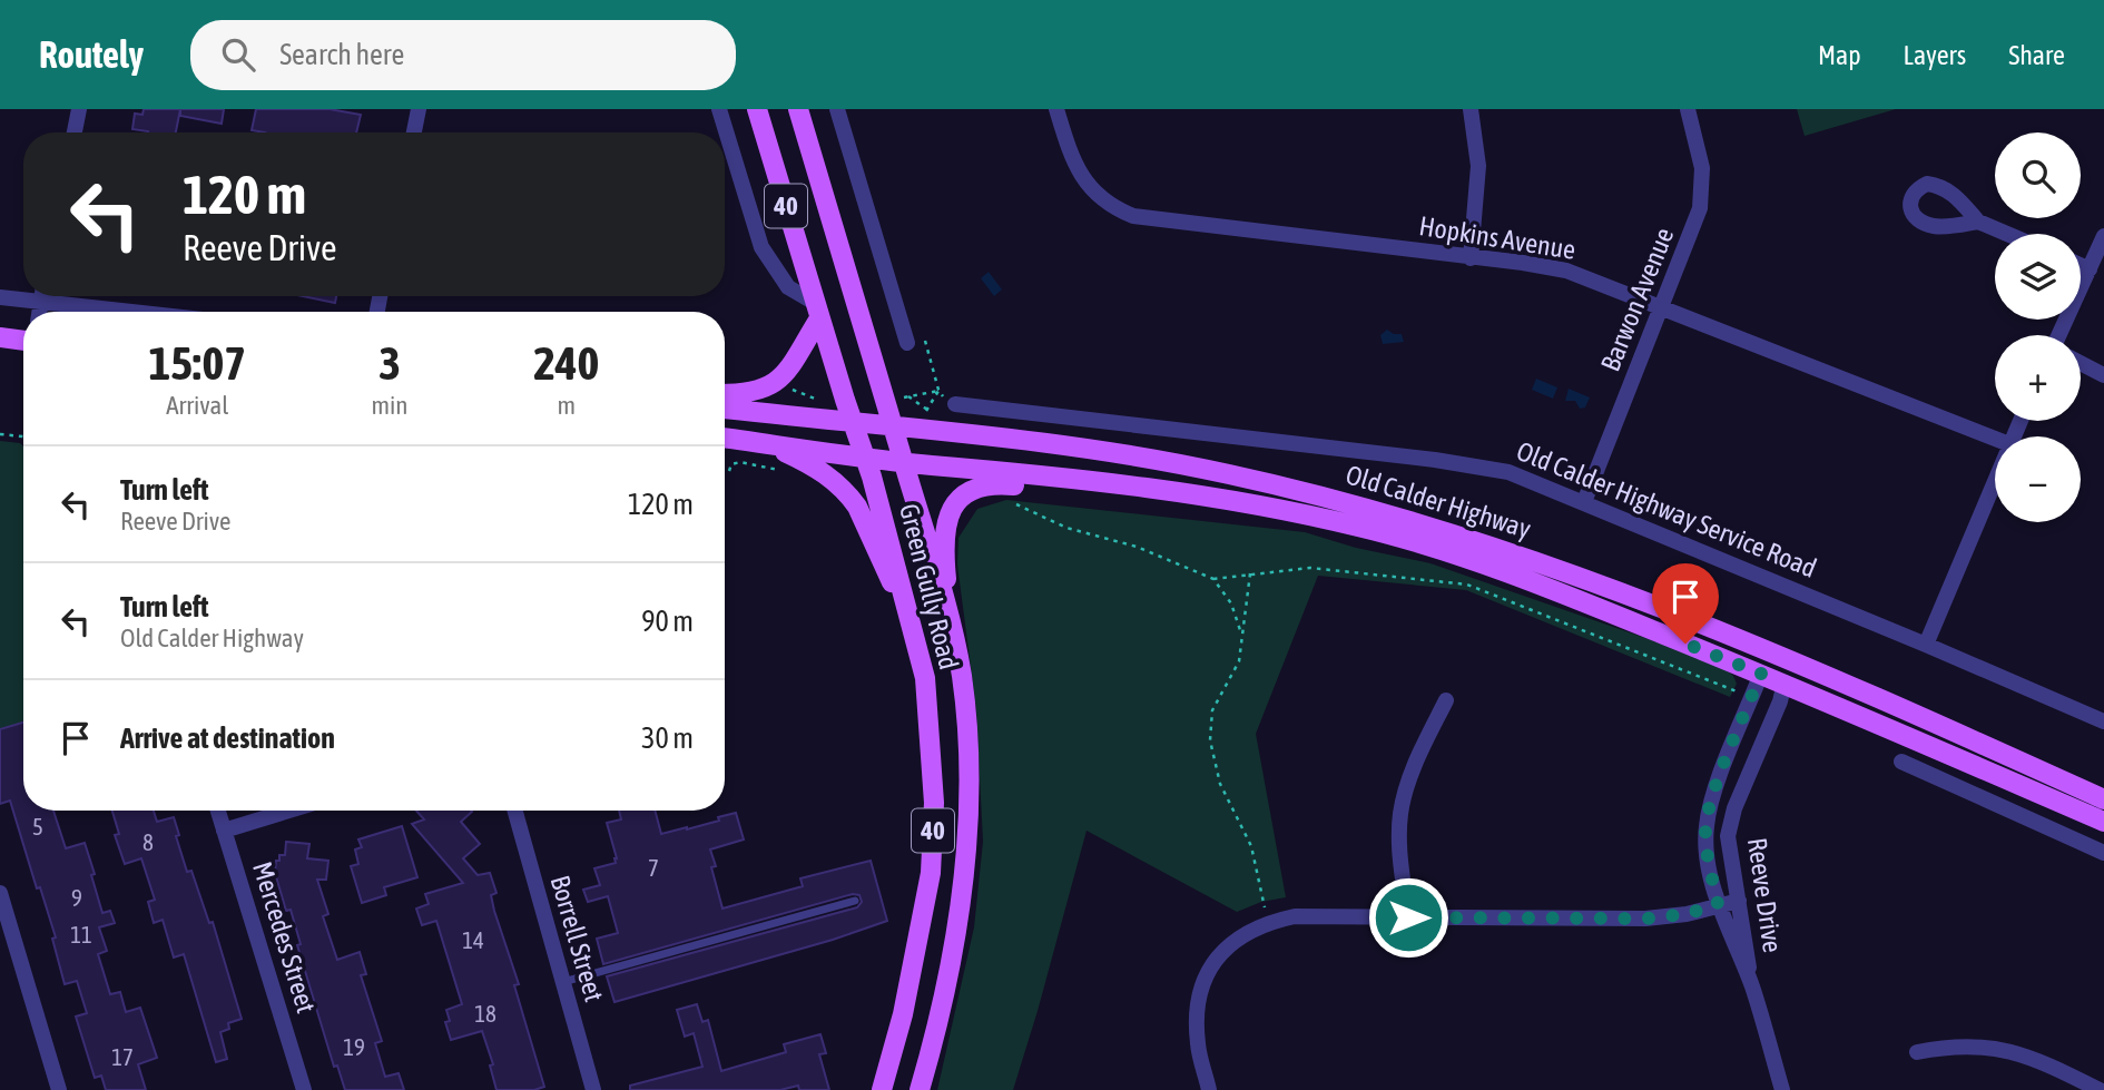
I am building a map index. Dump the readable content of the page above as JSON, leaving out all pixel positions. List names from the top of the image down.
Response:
{
  "streets": {
    "main road": ["40", "Old Calder Highway", "Green Gully Road"],
    "street": [
      "Hopkins Avenue",
      "Barwon Avenue",
      "Old Calder Highway Service Road",
      "Reeve Drive",
      "Mercedes Street",
      "Borrell Street"
    ]
  },
  "crossings": [
    ["Hopkins Avenue", "Barwon Avenue"],
    ["Barwon Avenue", "Old Calder Highway Service Road"],
    ["Old Calder Highway", "Green Gully Road"],
    ["Old Calder Highway", "Reeve Drive"]
  ],
  "house_numbers": [
    "5",
    "8",
    "7",
    "9",
    "11",
    "14",
    "18",
    "19",
    "17"
  ],
  "page": {
    "header": "Routely",
    "search": "Search here",
    "nav": ["Map", "Layers", "Share"],
    "map_buttons": ["+", "−"],
    "turn": ["120 m", "Reeve Drive"],
    "eta": [
      "15:07",
      "Arrival",
      "3",
      "min",
      "240",
      "m"
    ],
    "list": [
      {
        "name": "Turn left",
        "note": "Reeve Drive",
        "value": "120 m"
      },
      {
        "name": "Turn left",
        "note": "Old Calder Highway",
        "value": "90 m"
      },
      {
        "name": "Arrive at destination",
        "value": "30 m"
      }
    ]
  }
}
